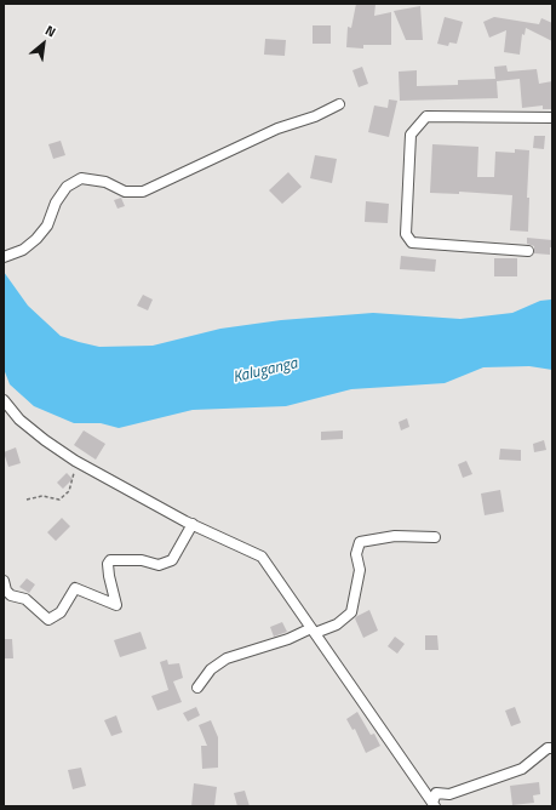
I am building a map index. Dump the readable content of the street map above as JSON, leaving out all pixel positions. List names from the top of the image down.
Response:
{
  "water": ["Kaluganga"],
  "north": "top right"
}
